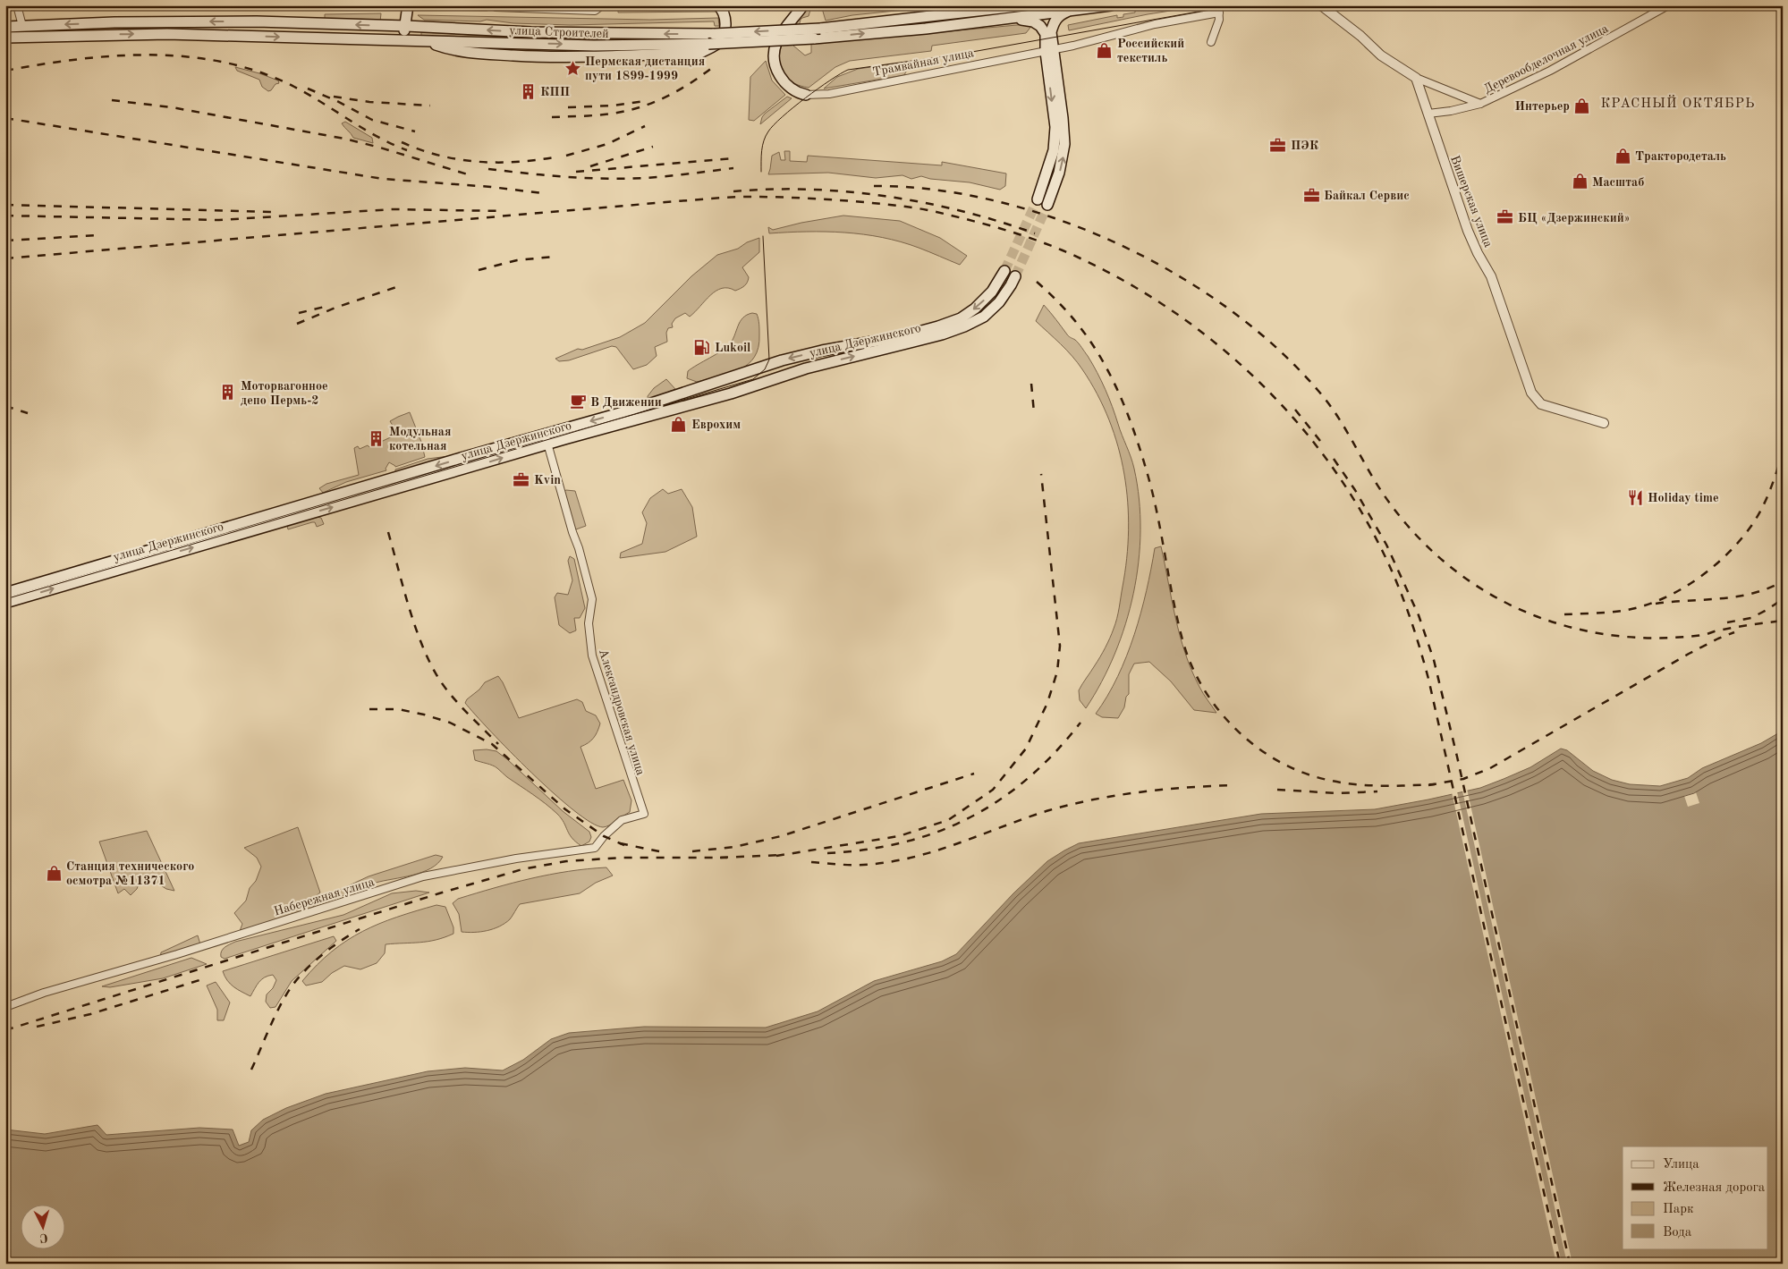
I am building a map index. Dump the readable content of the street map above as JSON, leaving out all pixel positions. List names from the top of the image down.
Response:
{
  "streets": {
    "main road": ["улица Строителей", "улица Дзержинского"],
    "street": [
      "Деревообделочная улица",
      "Трамвайная улица",
      "Вишерская улица",
      "Александровская улица",
      "Набережная улица"
    ]
  },
  "crossings": [
    ["Деревообделочная улица", "Вишерская улица"],
    ["улица Дзержинского", "Александровская улица"],
    ["Александровская улица", "Набережная улица"]
  ],
  "districts": ["КРАСНЫЙ ОКТЯБРЬ"],
  "places": {
    "shop": [
      "Российский текстиль",
      "Интерьер",
      "Трактородеталь",
      "Масштаб",
      "Еврохим",
      "Станция технического осмотра №11371"
    ],
    "place": ["Пермская дистанция пути 1899-1999"],
    "building": ["КПП", "Моторвагонное депо Пермь-2", "Модульная котельная"],
    "office": [
      "ПЭК",
      "Байкал Сервис",
      "БЦ «Дзержинский»",
      "Kvin"
    ],
    "fuel station": ["Lukoil"],
    "cafe": ["В Движении"],
    "restaurant": ["Holiday time"]
  },
  "legend": [
    "Улица",
    "Железная дорога",
    "Парк",
    "Вода"
  ],
  "north": "bottom"
}
